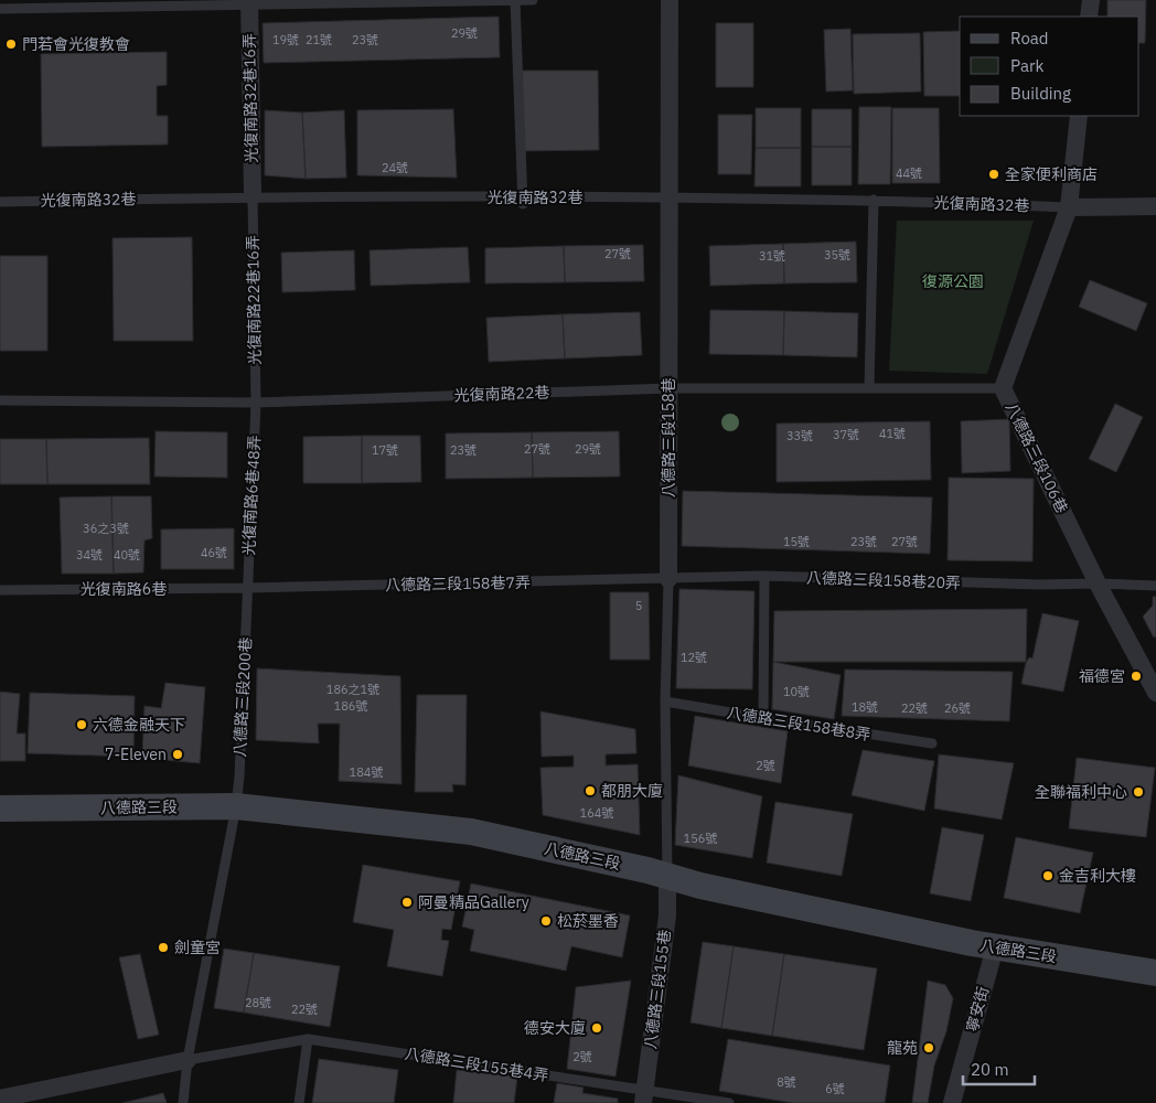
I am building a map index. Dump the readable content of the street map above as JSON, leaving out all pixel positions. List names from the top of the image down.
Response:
{
  "streets": {
    "street": [
      "光復南路32巷16弄",
      "八德路三段158巷",
      "八德路三段106巷",
      "八德路三段",
      "八德路三段155巷",
      "寧安街"
    ],
    "lane": [
      "光復南路32巷",
      "光復南路22巷16弄",
      "光復南路22巷",
      "光復南路6巷48弄",
      "八德路三段158巷20弄",
      "八德路三段158巷7弄",
      "光復南路6巷",
      "八德路三段200巷",
      "八德路三段158巷8弄",
      "八德路三段155巷4弄"
    ]
  },
  "crossings": [
    ["光復南路32巷16弄", "光復南路32巷"],
    ["光復南路32巷16弄", "光復南路22巷16弄"],
    ["光復南路32巷", "光復南路22巷16弄"],
    ["光復南路32巷", "八德路三段158巷"],
    ["光復南路32巷", "八德路三段106巷"],
    ["光復南路22巷16弄", "光復南路22巷"],
    ["光復南路22巷16弄", "光復南路6巷48弄"],
    ["光復南路22巷", "八德路三段158巷"],
    ["光復南路22巷", "八德路三段106巷"],
    ["光復南路22巷", "光復南路6巷48弄"],
    ["八德路三段158巷", "八德路三段158巷20弄"],
    ["八德路三段158巷", "八德路三段158巷7弄"],
    ["八德路三段158巷", "八德路三段158巷8弄"],
    ["八德路三段158巷", "八德路三段"],
    ["八德路三段158巷", "八德路三段155巷"],
    ["八德路三段106巷", "八德路三段158巷20弄"],
    ["光復南路6巷48弄", "八德路三段158巷7弄"],
    ["光復南路6巷48弄", "光復南路6巷"],
    ["光復南路6巷48弄", "八德路三段200巷"],
    ["八德路三段158巷20弄", "八德路三段158巷7弄"],
    ["八德路三段158巷7弄", "光復南路6巷"],
    ["八德路三段158巷7弄", "八德路三段200巷"],
    ["光復南路6巷", "八德路三段200巷"],
    ["八德路三段200巷", "八德路三段"],
    ["八德路三段200巷", "八德路三段155巷4弄"],
    ["八德路三段", "八德路三段155巷"],
    ["八德路三段", "寧安街"],
    ["八德路三段155巷", "八德路三段155巷4弄"]
  ],
  "parks": ["復源公園"],
  "places": [
    "門若會光復教會",
    "全家便利商店",
    "福德宮",
    "六德金融天下",
    "7-Eleven",
    "都朋大廈",
    "全聯福利中心",
    "金吉利大樓",
    "阿曼精品Gallery",
    "松菸墨香",
    "劍童宮",
    "德安大廈",
    "龍苑"
  ],
  "house_numbers": [
    "29號",
    "19號",
    "21號",
    "23號",
    "24號",
    "44號",
    "27號",
    "35號",
    "31號",
    "41號",
    "37號",
    "33號",
    "27號",
    "29號",
    "17號",
    "23號",
    "36之3號",
    "15號",
    "23號",
    "27號",
    "46號",
    "34號",
    "40號",
    "5",
    "12號",
    "186之1號",
    "10號",
    "186號",
    "18號",
    "22號",
    "26號",
    "2號",
    "184號",
    "164號",
    "156號",
    "28號",
    "22號",
    "2號",
    "8號",
    "6號"
  ],
  "legend": ["Road", "Park", "Building"],
  "scale_bar": "20 m"
}
